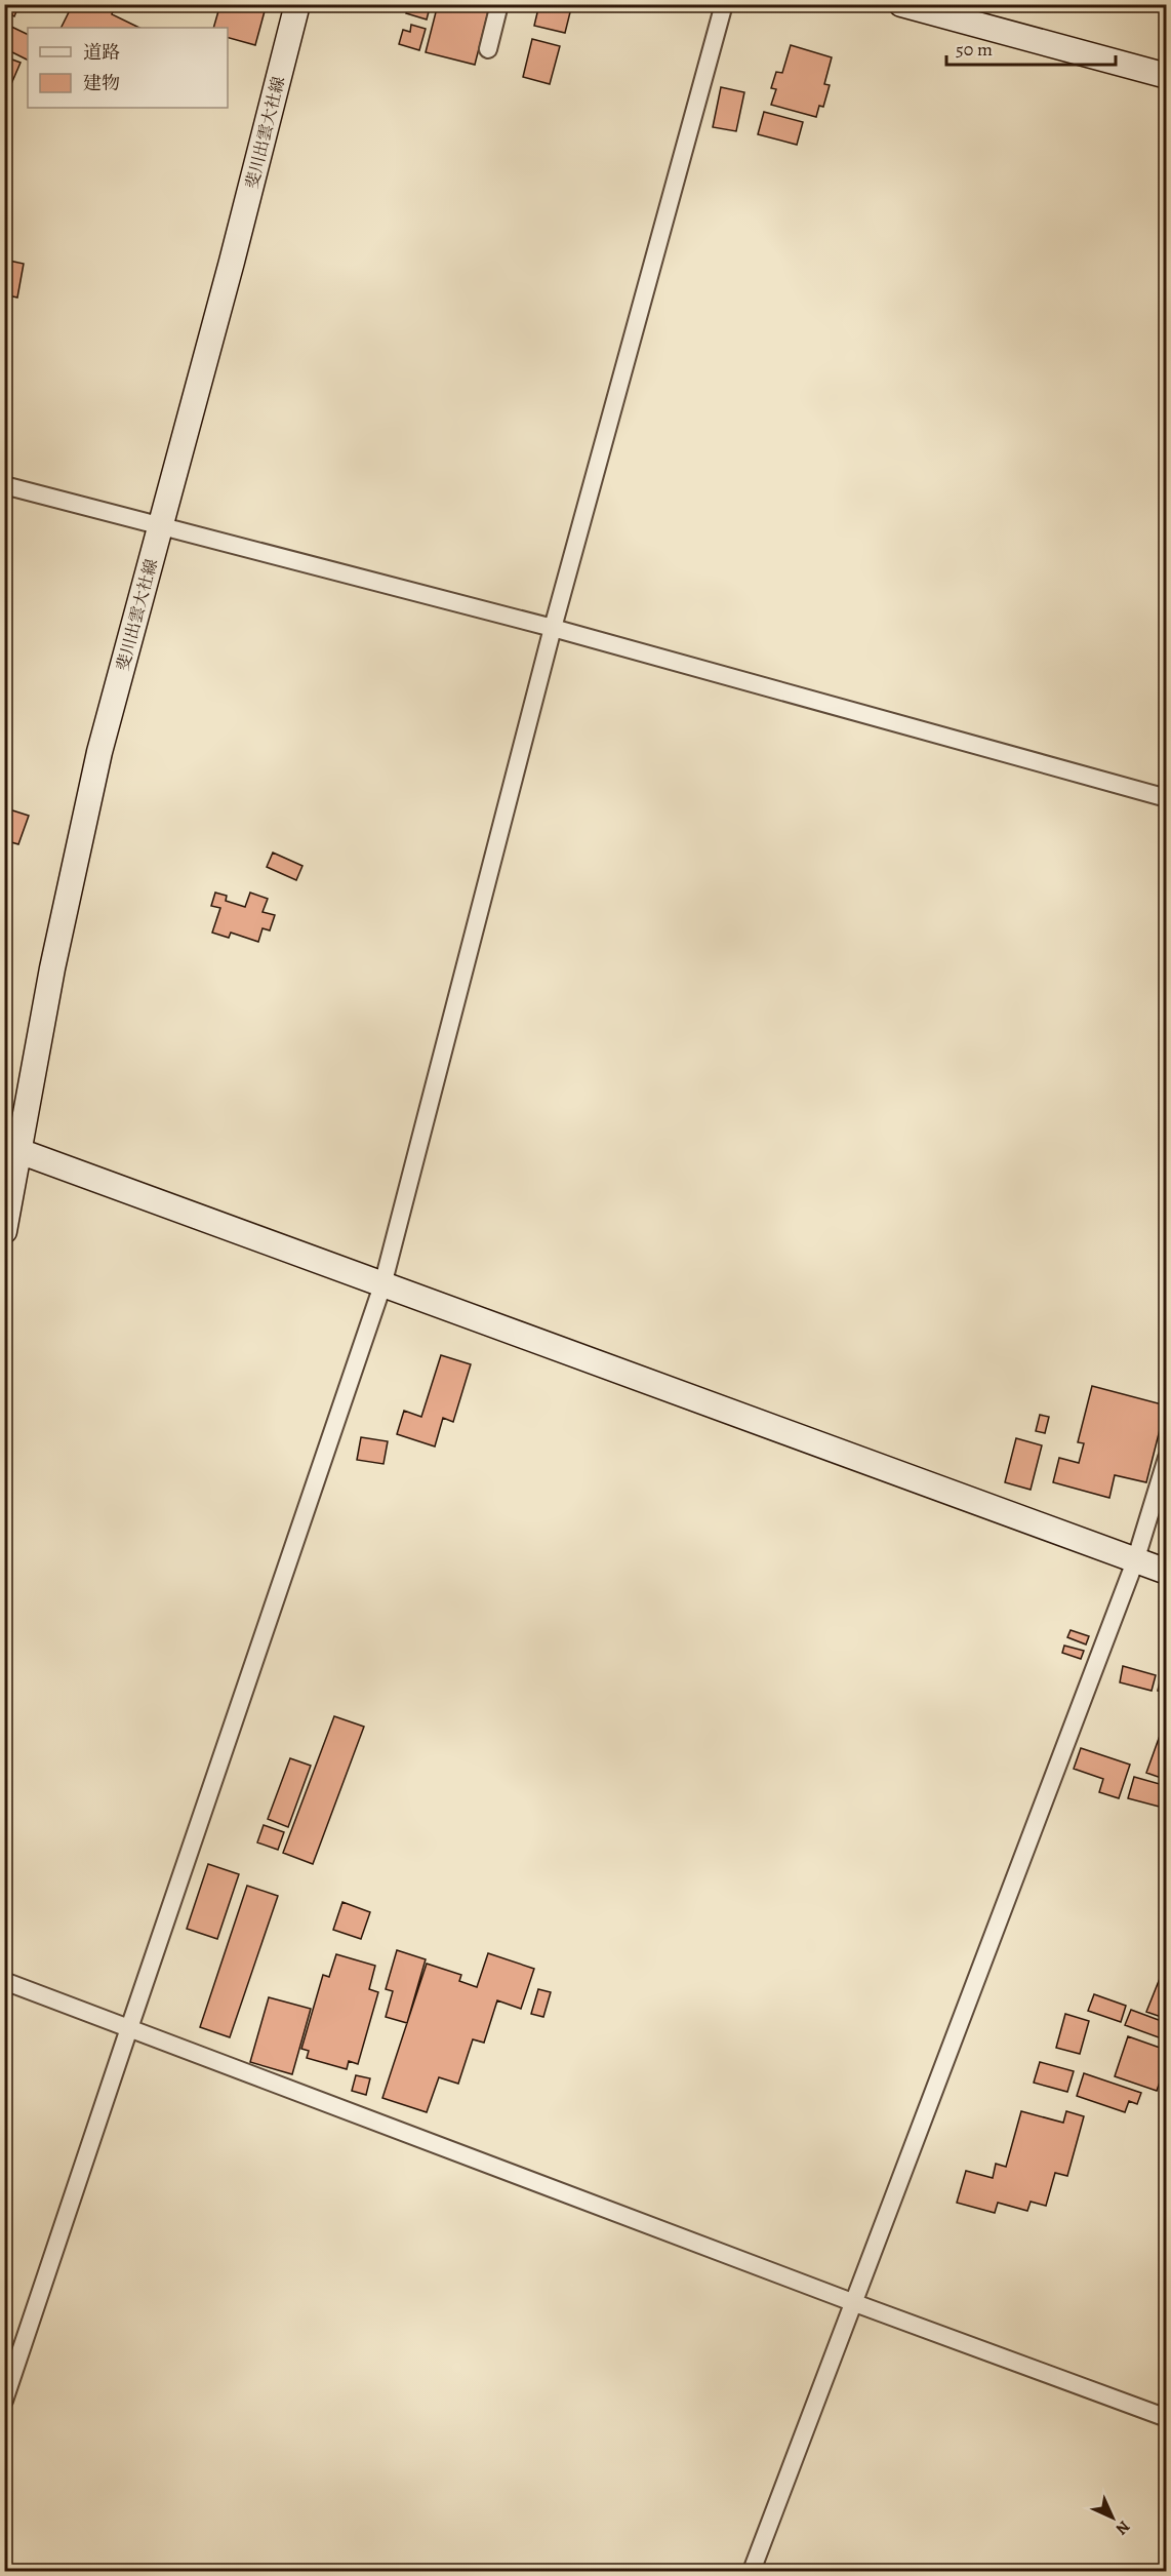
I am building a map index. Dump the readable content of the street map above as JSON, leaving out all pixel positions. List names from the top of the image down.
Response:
{
  "streets": {
    "street": ["斐川出雲大社線"]
  },
  "legend": ["道路", "建物"],
  "scale_bar": "50 m",
  "north": "bottom right"
}
